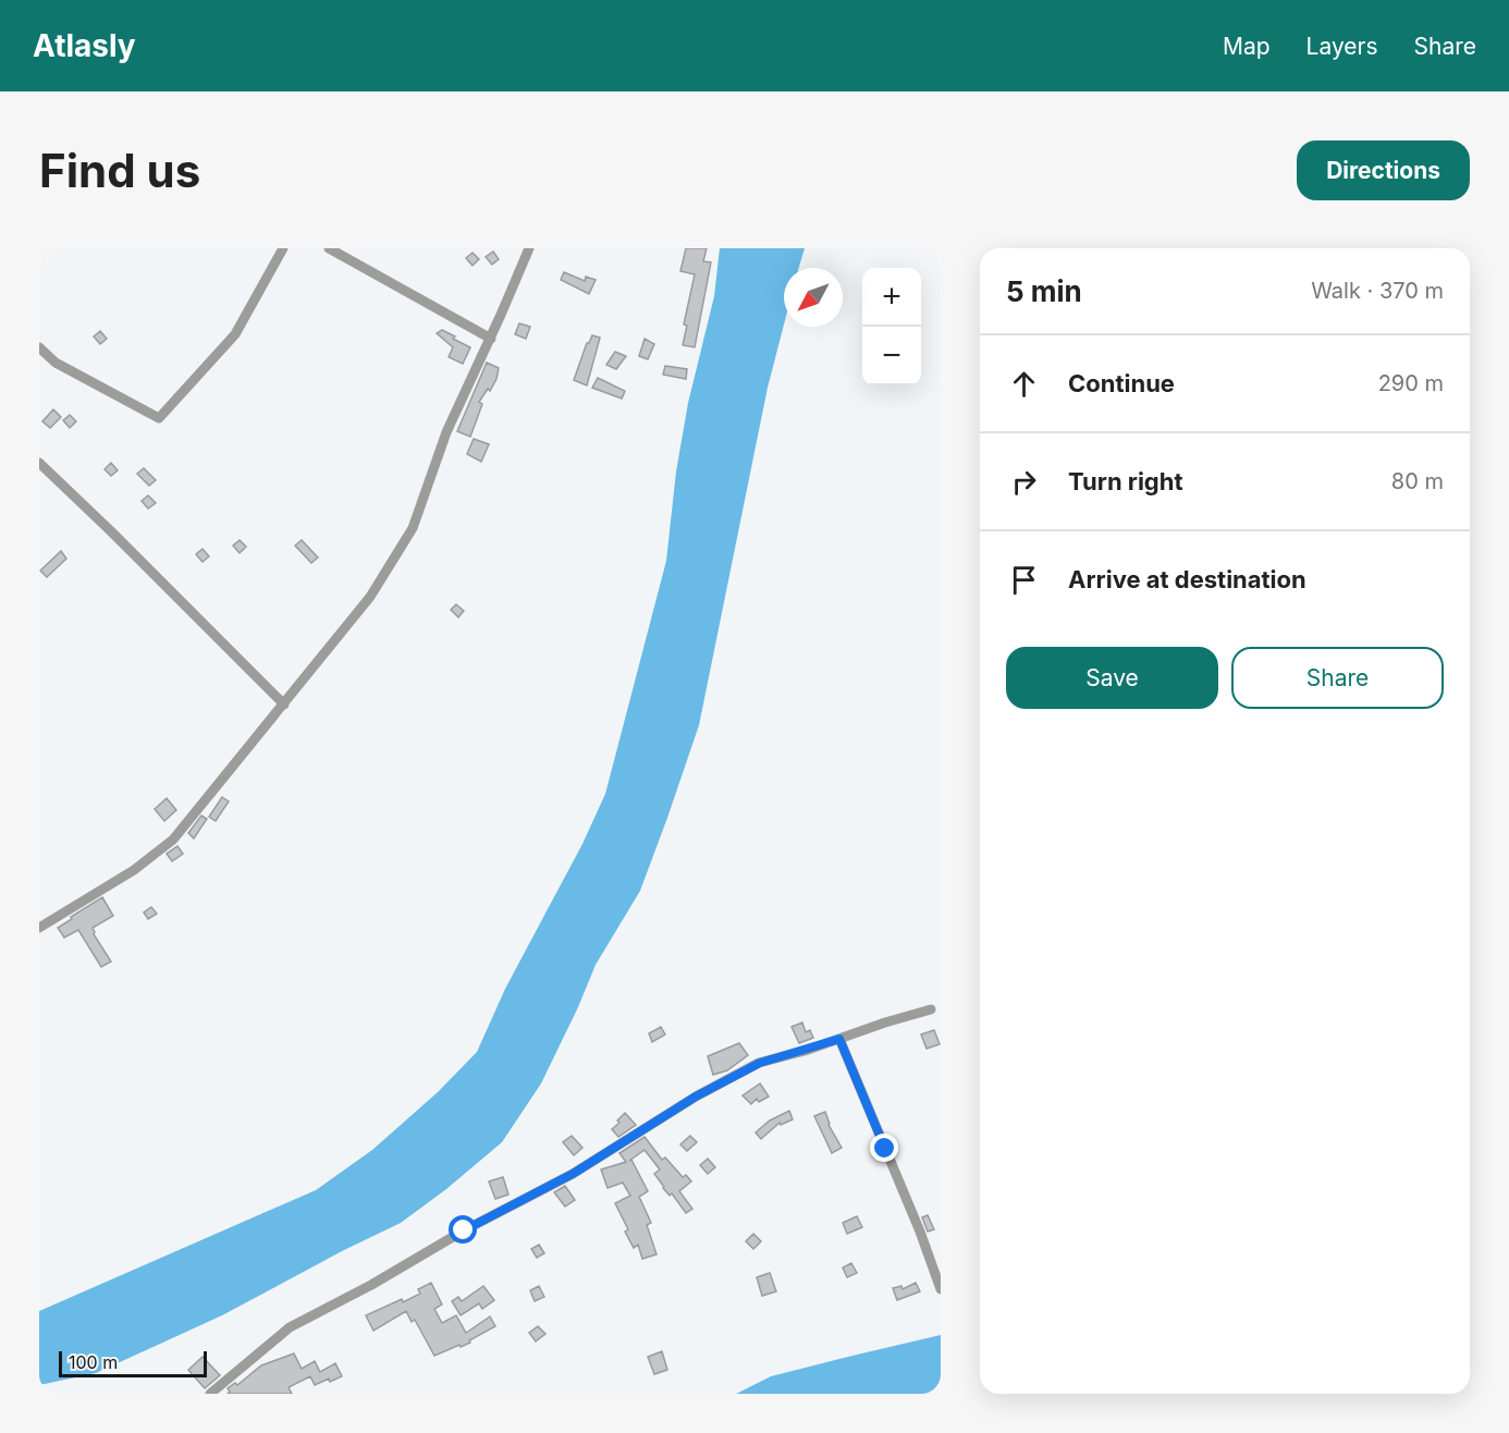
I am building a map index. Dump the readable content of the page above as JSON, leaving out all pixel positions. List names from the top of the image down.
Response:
{
  "scale_bar": "100 m",
  "north": "bottom left",
  "page": {
    "header": "Atlasly",
    "nav": ["Map", "Layers", "Share"],
    "buttons": [
      "Directions",
      ["Save", "Share"]
    ],
    "title": "Find us",
    "heading": ["5 min", "Walk · 370 m"],
    "map_buttons": ["+", "−"],
    "list": [
      ["Continue", "290 m"],
      ["Turn right", "80 m"],
      "Arrive at destination"
    ],
    "scale": "100 m"
  }
}
